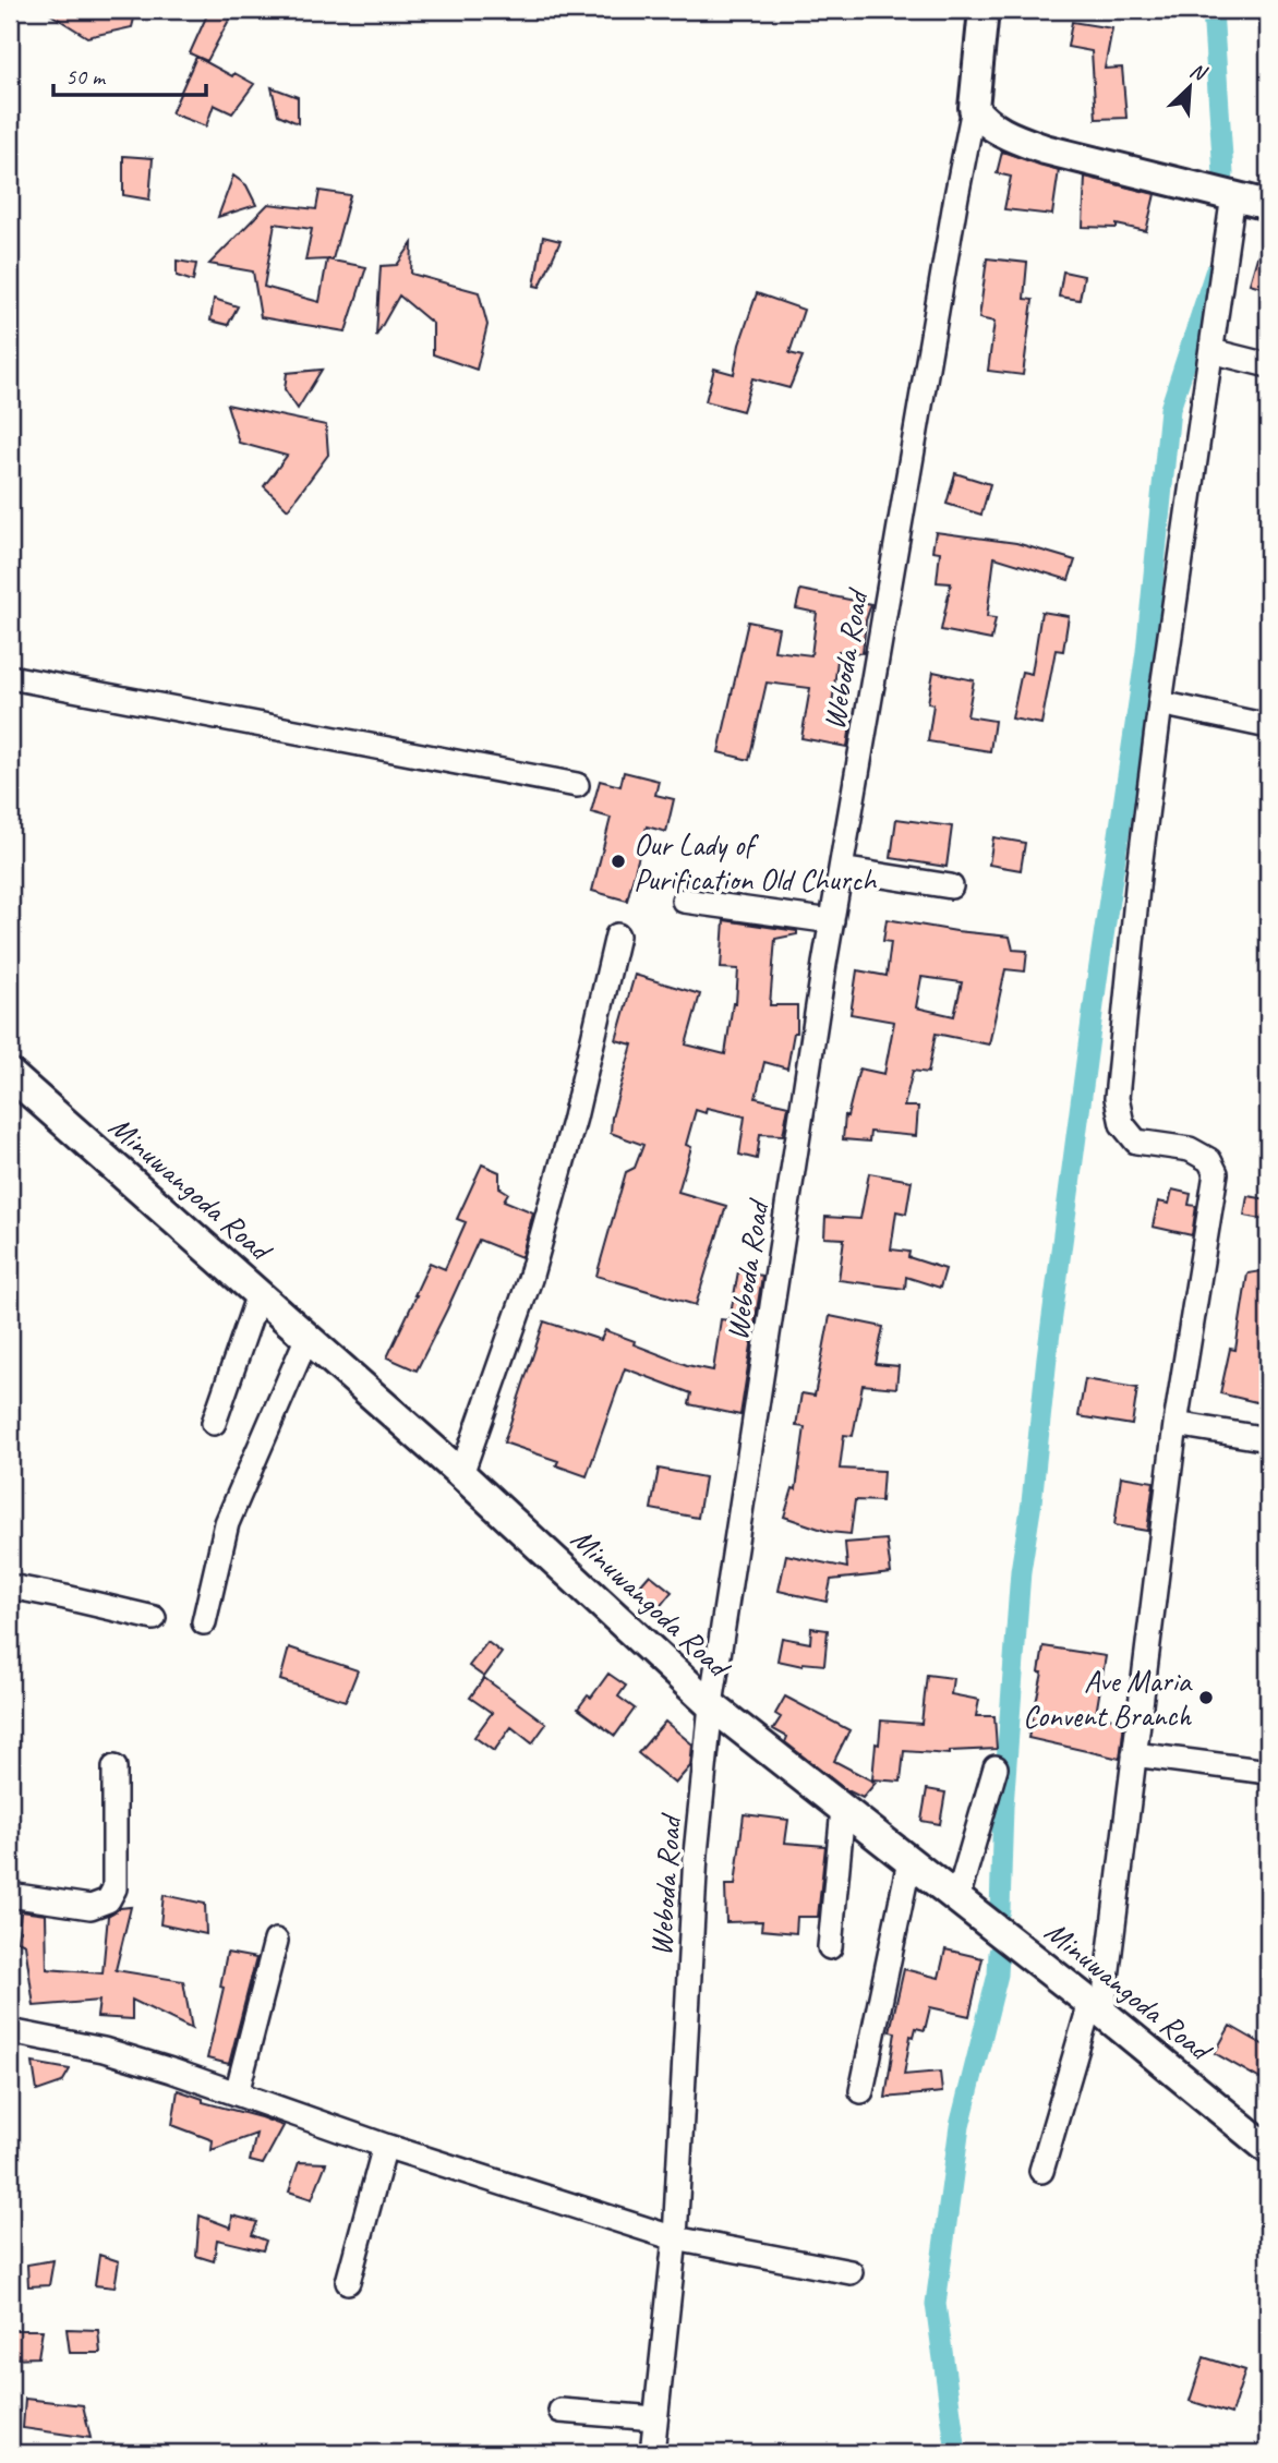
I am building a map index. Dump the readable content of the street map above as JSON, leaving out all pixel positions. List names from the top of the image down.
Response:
{
  "streets": {
    "main road": ["Minuwangoda Road"],
    "street": ["Weboda Road"]
  },
  "crossings": [
    ["Weboda Road", "Minuwangoda Road"]
  ],
  "places": ["Our Lady of Purification Old Church", "Ave Maria Convent Branch"],
  "scale_bar": "50 m",
  "north": "top right"
}
